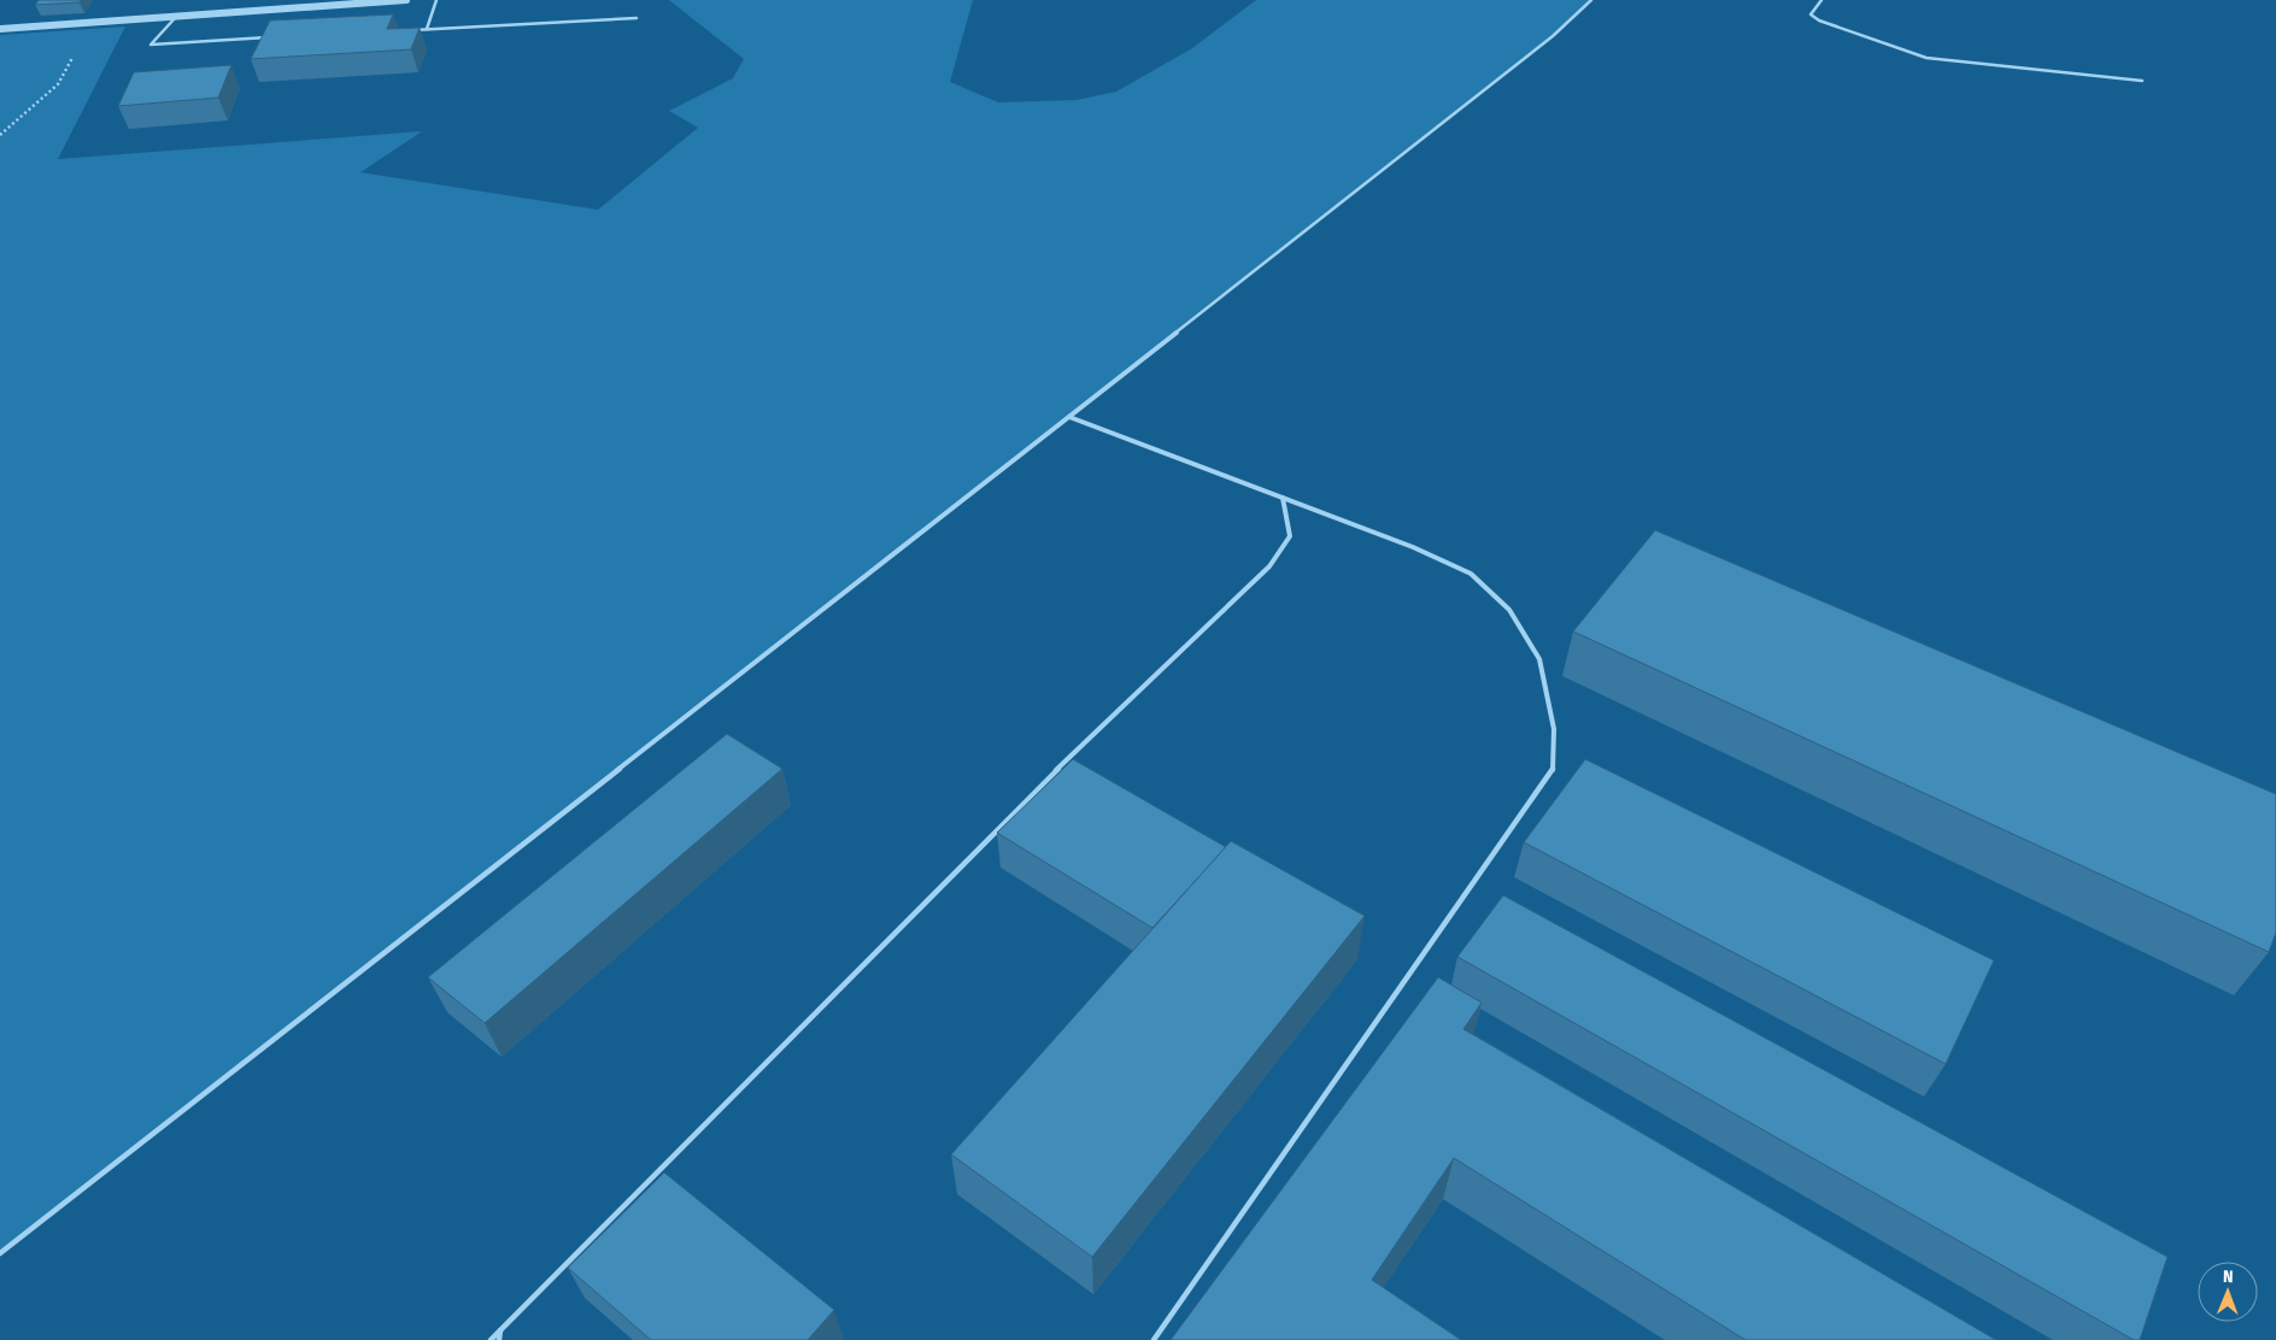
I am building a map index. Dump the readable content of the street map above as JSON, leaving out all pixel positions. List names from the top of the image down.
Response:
{
  "north": "top"
}
